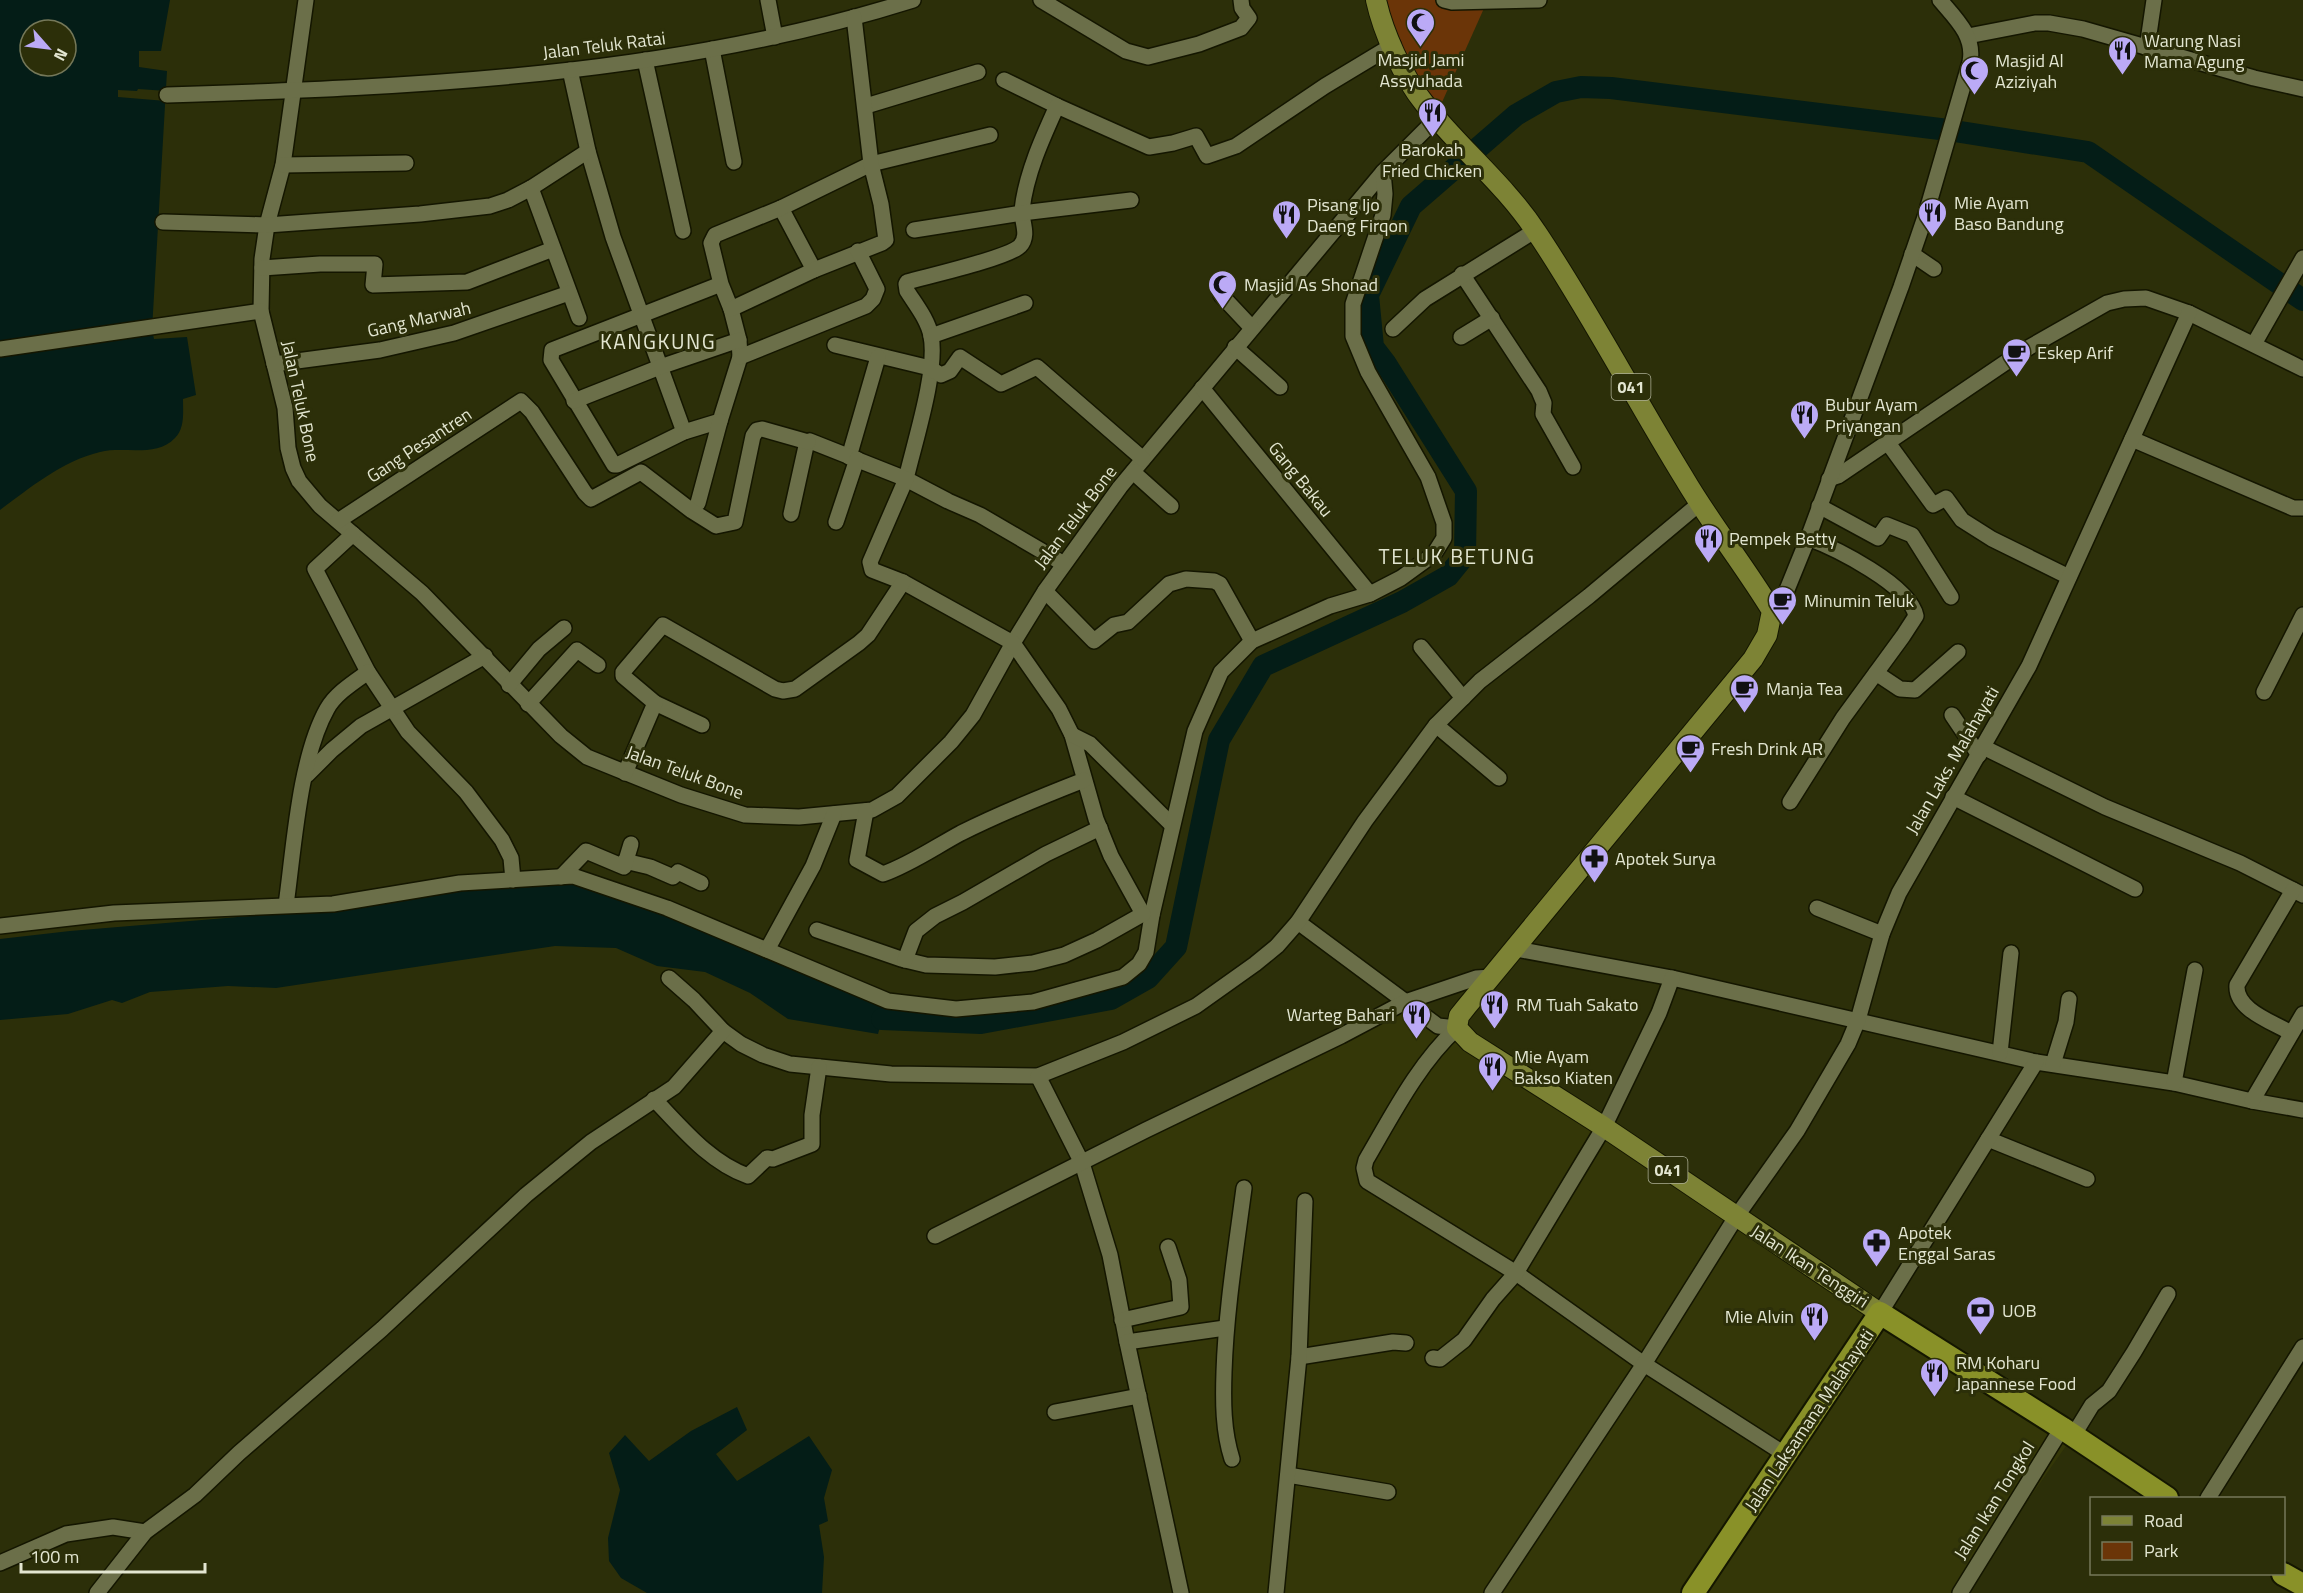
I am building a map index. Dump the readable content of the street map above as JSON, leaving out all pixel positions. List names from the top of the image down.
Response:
{
  "streets": {
    "highway": ["Jalan Ikan Tenggiri", "Jalan Laksamana Malahayati"],
    "main road": ["041"],
    "street": [
      "Jalan Teluk Ratai",
      "Gang Marwah",
      "Jalan Teluk Bone",
      "Gang Pesantren",
      "Gang Bakau",
      "Jalan Laks. Malahayati",
      "Jalan Ikan Tongkol"
    ]
  },
  "crossings": [
    ["Jalan Teluk Ratai", "Jalan Teluk Bone"],
    ["Gang Marwah", "Jalan Teluk Bone"],
    ["041", "Jalan Teluk Bone"],
    ["Jalan Teluk Bone", "Gang Pesantren"],
    ["Jalan Teluk Bone", "Gang Bakau"],
    ["Jalan Laks. Malahayati", "Jalan Ikan Tenggiri"],
    ["Jalan Ikan Tenggiri", "Jalan Laksamana Malahayati"],
    ["Jalan Ikan Tenggiri", "Jalan Ikan Tongkol"]
  ],
  "districts": ["KANGKUNG", "TELUK BETUNG"],
  "places": {
    "mosque": ["Masjid Jami Assyuhada", "Masjid Al Aziziyah", "Masjid As Shonad"],
    "restaurant": [
      "Warung Nasi Mama Agung",
      "Barokah Fried Chicken",
      "Mie Ayam Baso Bandung",
      "Pisang Ijo Daeng Firqon",
      "Bubur Ayam Priyangan",
      "Pempek Betty",
      "RM Tuah Sakato",
      "Warteg Bahari",
      "Mie Ayam Bakso Kiaten",
      "Mie Alvin",
      "RM Koharu Japannese Food"
    ],
    "cafe": [
      "Eskep Arif",
      "Minumin Teluk",
      "Manja Tea",
      "Fresh Drink AR"
    ],
    "pharmacy": ["Apotek Surya", "Apotek Enggal Saras"],
    "bank": ["UOB"]
  },
  "legend": ["Road", "Park"],
  "scale_bar": "100 m",
  "north": "bottom right"
}
